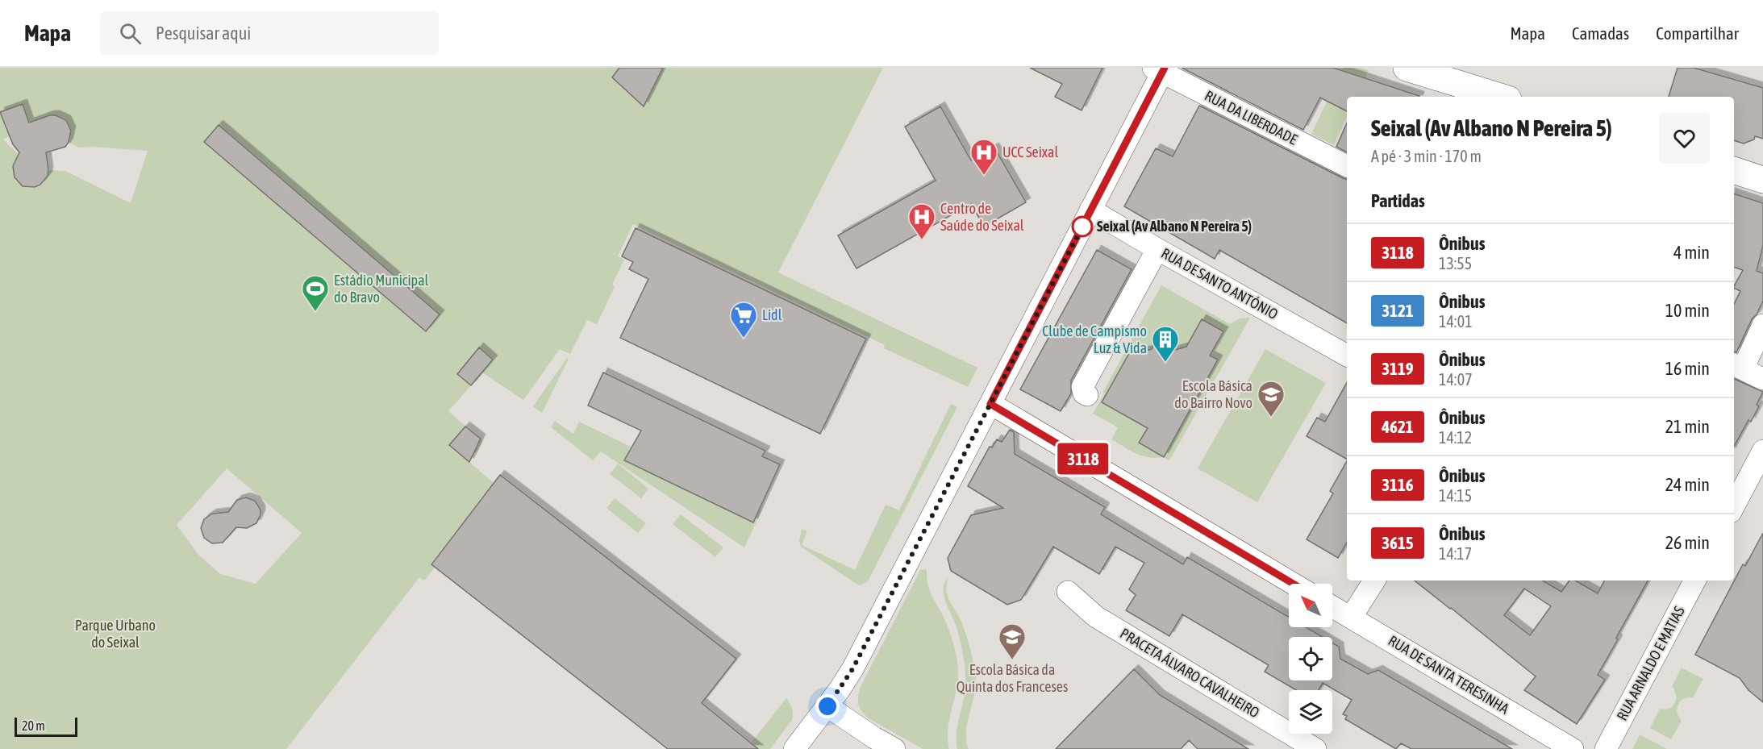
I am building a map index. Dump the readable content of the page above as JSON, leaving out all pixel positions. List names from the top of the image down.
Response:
{
  "streets": {
    "street": [
      "RUA DA LIBERDADE",
      "RUA DE SANTO ANTÓNIO",
      "RUA ARNALDO E MATIAS",
      "PRACETA ÁLVARO CAVALHEIRO",
      "RUA DE SANTA TERESINHA"
    ]
  },
  "parks": ["Parque Urbano do Seixal"],
  "places": {
    "hospital": ["UCC Seixal", "Centro de Saúde do Seixal"],
    "other": ["Seixal (Av Albano N Pereira 5)"],
    "sports": ["Estádio Municipal do Bravo"],
    "supermarket": ["Lidl"],
    "building": ["Clube de Campismo Luz & Vida"],
    "school or university": ["Escola Básica do Bairro Novo", "Escola Básica da Quinta dos Franceses"]
  },
  "lines": ["bus line 3118"],
  "scale_bar": "20 m",
  "north": "top left",
  "page": {
    "header": "Mapa",
    "search": "Pesquisar aqui",
    "nav": ["Mapa", "Camadas", "Compartilhar"],
    "on_map": "3118",
    "heading": [
      ["Seixal (Av Albano N Pereira 5)", "A pé · 3 min · 170 m"],
      "Partidas"
    ],
    "list": [
      {
        "mark": "3118",
        "name": "Ônibus",
        "note": "13:55",
        "value": "4 min"
      },
      {
        "mark": "3121",
        "name": "Ônibus",
        "note": "14:01",
        "value": "10 min"
      },
      {
        "mark": "3119",
        "name": "Ônibus",
        "note": "14:07",
        "value": "16 min"
      },
      {
        "mark": "4621",
        "name": "Ônibus",
        "note": "14:12",
        "value": "21 min"
      },
      {
        "mark": "3116",
        "name": "Ônibus",
        "note": "14:15",
        "value": "24 min"
      },
      {
        "mark": "3615",
        "name": "Ônibus",
        "note": "14:17",
        "value": "26 min"
      }
    ],
    "scale": "20 m"
  }
}
